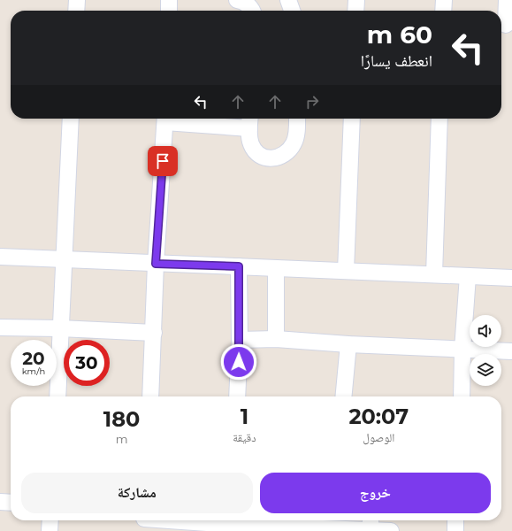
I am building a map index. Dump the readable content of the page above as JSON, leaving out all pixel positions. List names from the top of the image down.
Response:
{
  "page": {
    "turn": ["60 m", "انعطف يسارًا"],
    "speed": "20 km/h",
    "limit": "30",
    "eta": [
      "20:07",
      "الوصول",
      "1",
      "دقيقة",
      "180",
      "m"
    ],
    "buttons": ["خروج", "مشاركة"]
  }
}
